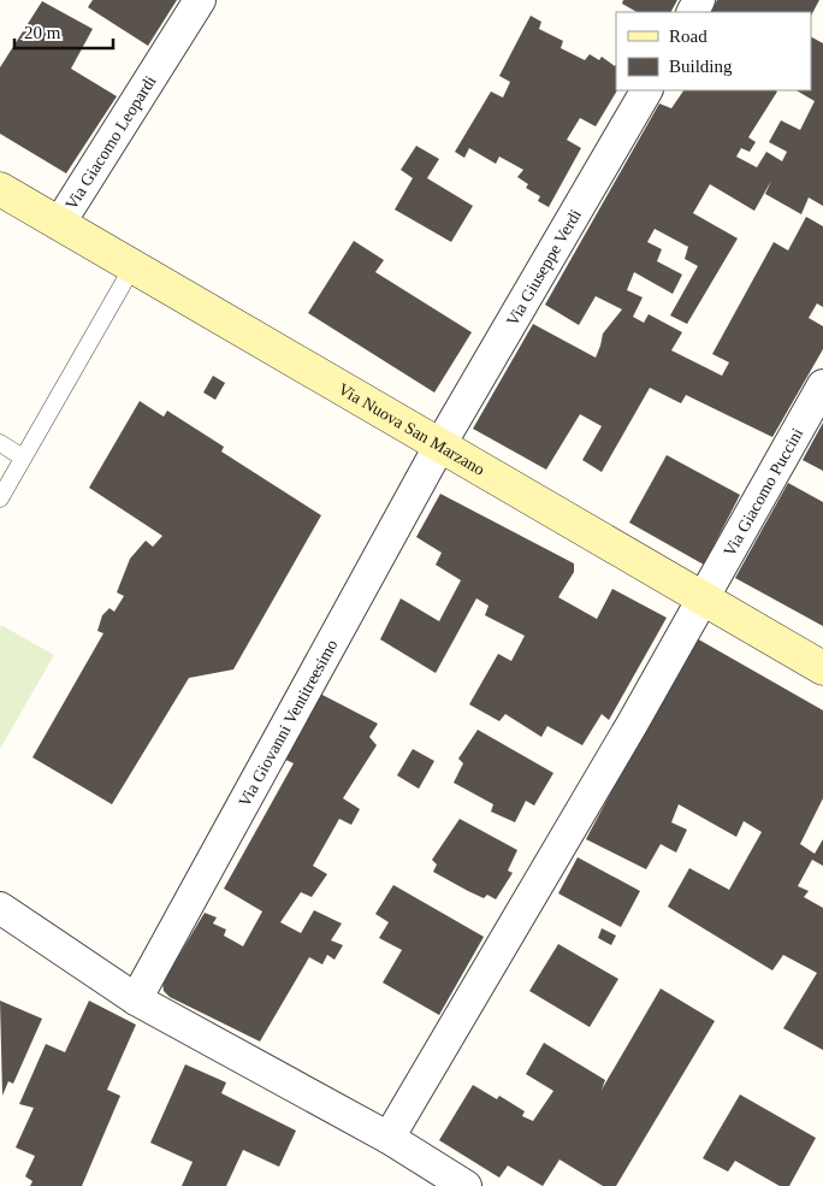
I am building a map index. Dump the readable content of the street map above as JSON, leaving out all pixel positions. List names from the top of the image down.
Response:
{
  "streets": {
    "main road": ["Via Nuova San Marzano"],
    "street": [
      "Via Giacomo Leopardi",
      "Via Giuseppe Verdi",
      "Via Giacomo Puccini",
      "Via Giovanni Ventitreesimo"
    ]
  },
  "crossings": [
    ["Via Giacomo Leopardi", "Via Nuova San Marzano"],
    ["Via Giuseppe Verdi", "Via Nuova San Marzano"],
    ["Via Giuseppe Verdi", "Via Giovanni Ventitreesimo"],
    ["Via Nuova San Marzano", "Via Giacomo Puccini"],
    ["Via Nuova San Marzano", "Via Giovanni Ventitreesimo"]
  ],
  "legend": ["Road", "Building"],
  "scale_bar": "20 m"
}
